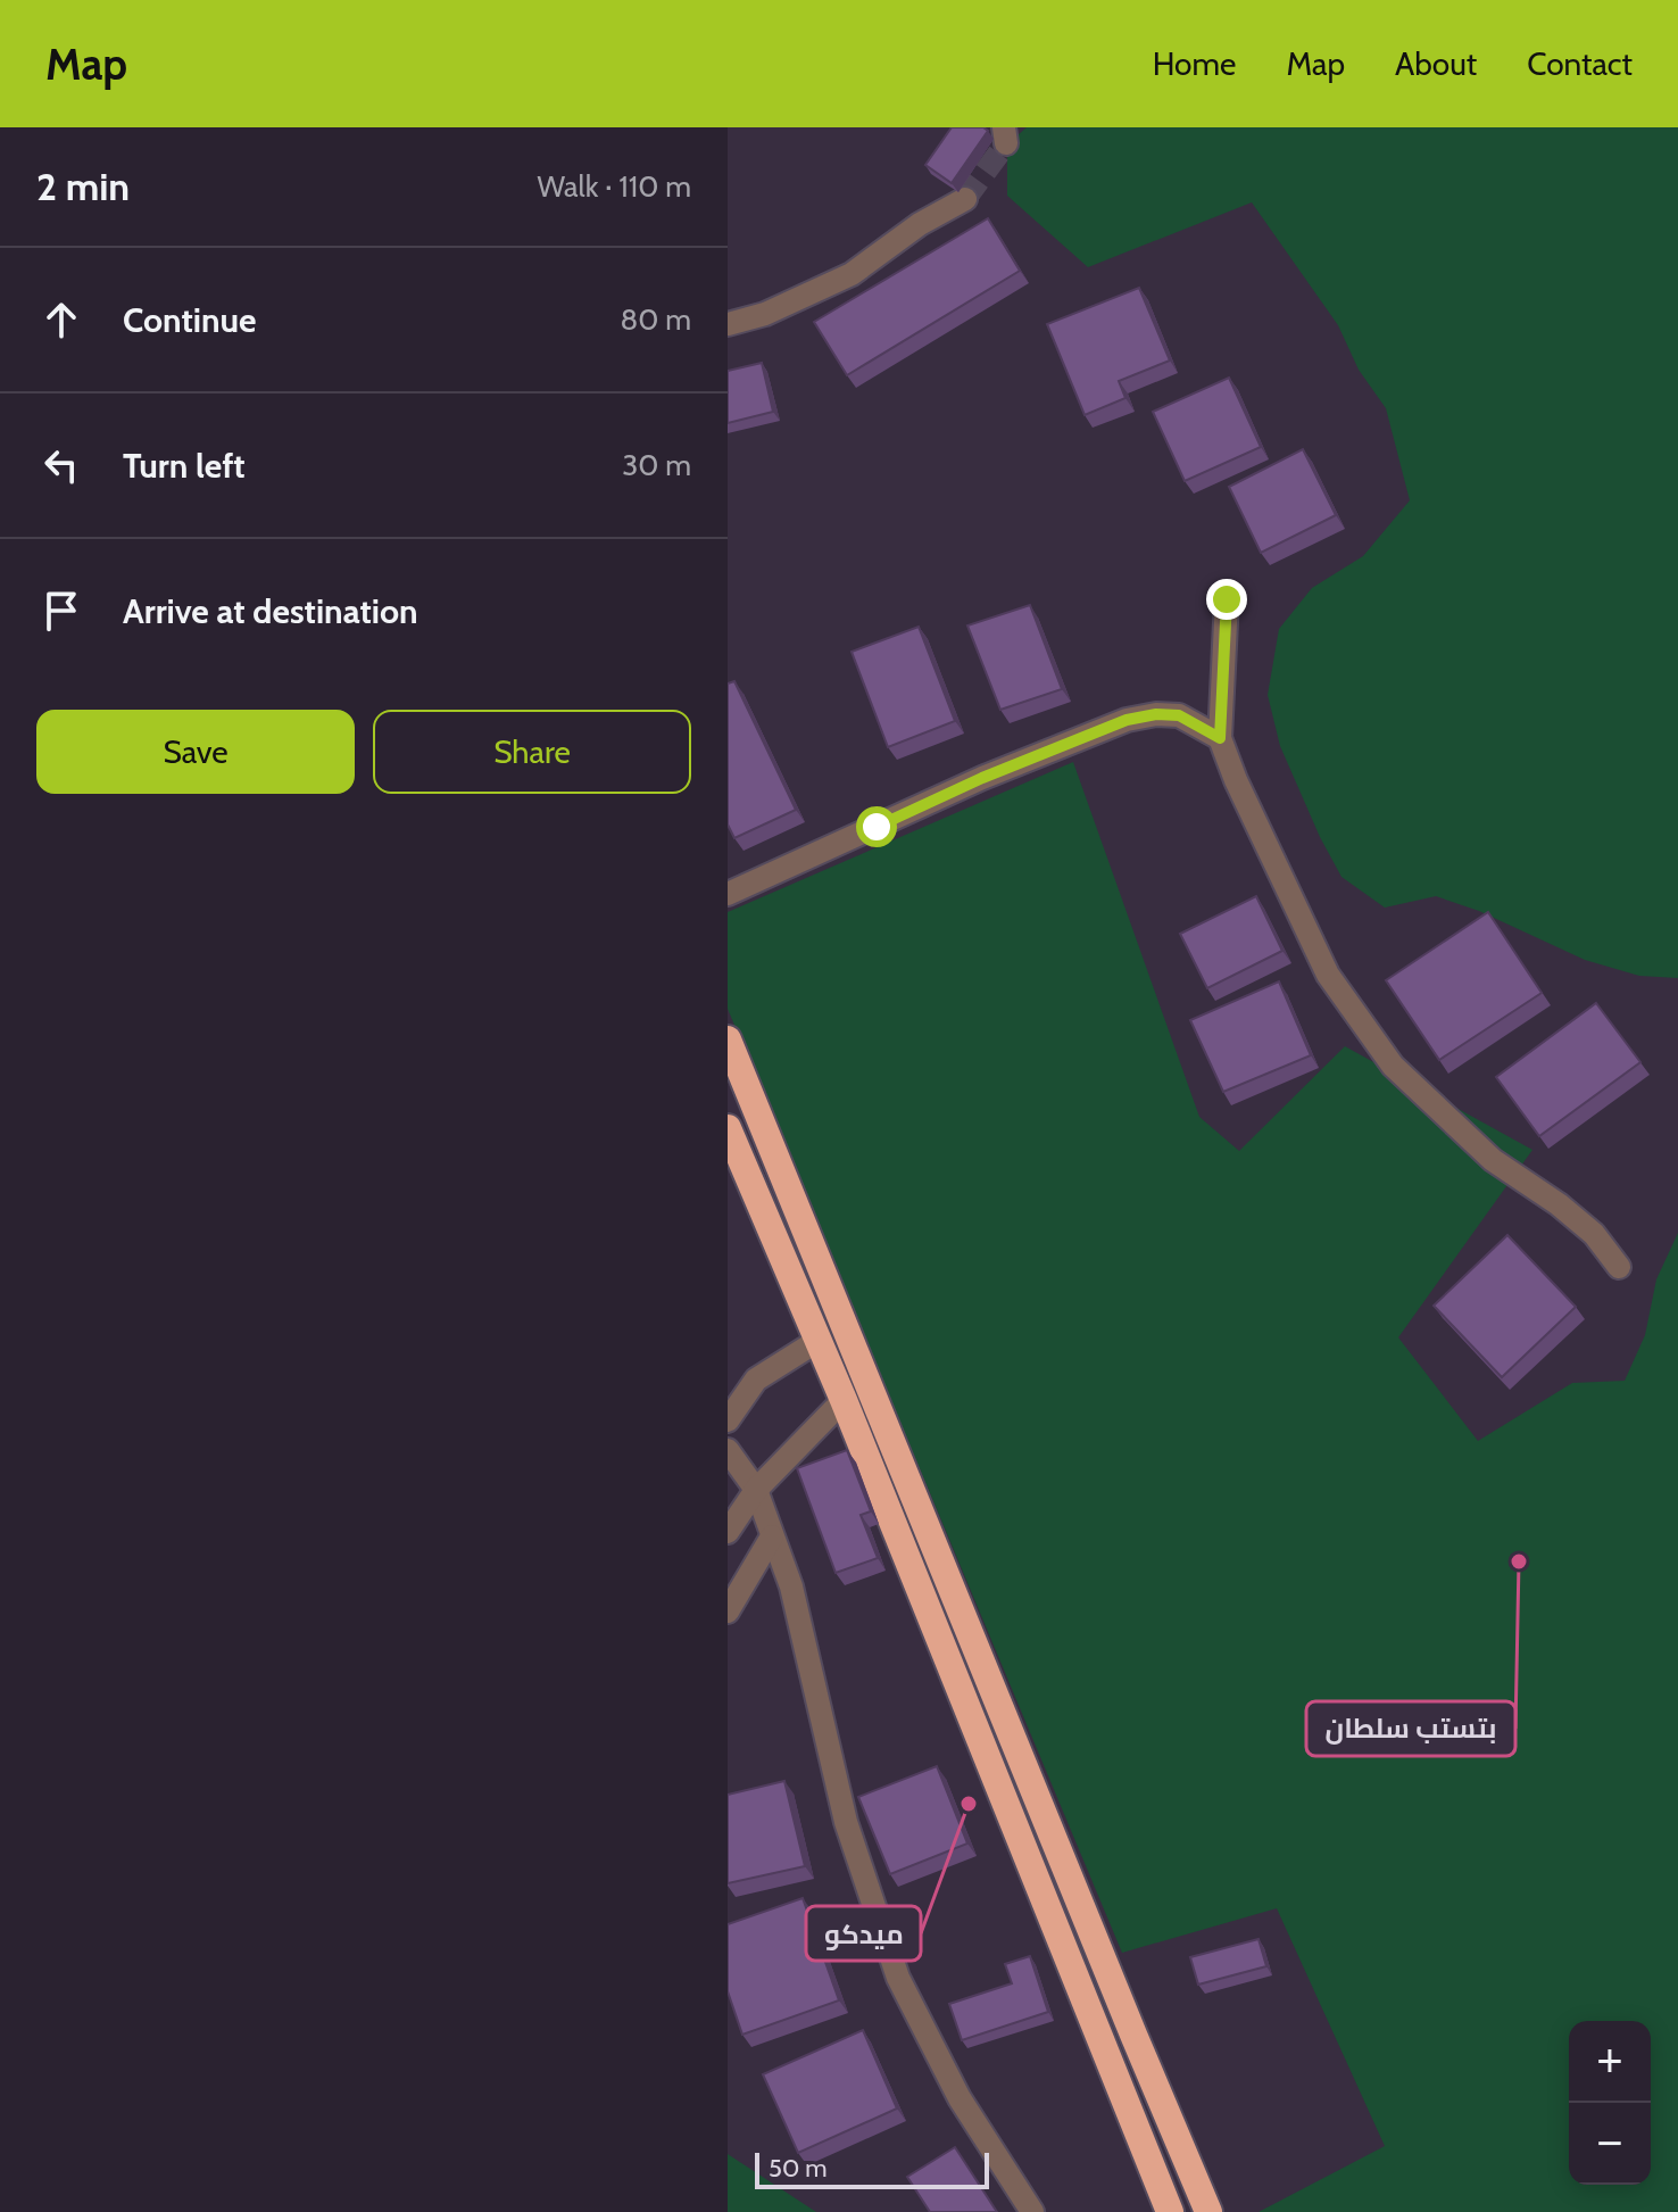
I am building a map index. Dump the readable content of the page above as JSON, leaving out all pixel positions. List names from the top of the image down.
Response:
{
  "places": ["بتستب سلطان", "ميدكو"],
  "scale_bar": "50 m",
  "page": {
    "header": "Map",
    "nav": [
      "Home",
      "Map",
      "About",
      "Contact"
    ],
    "heading": ["2 min", "Walk · 110 m"],
    "list": [
      ["Continue", "80 m"],
      ["Turn left", "30 m"],
      "Arrive at destination"
    ],
    "buttons": ["Save", "Share"],
    "map_buttons": ["+", "−"],
    "scale": "50 m"
  }
}
